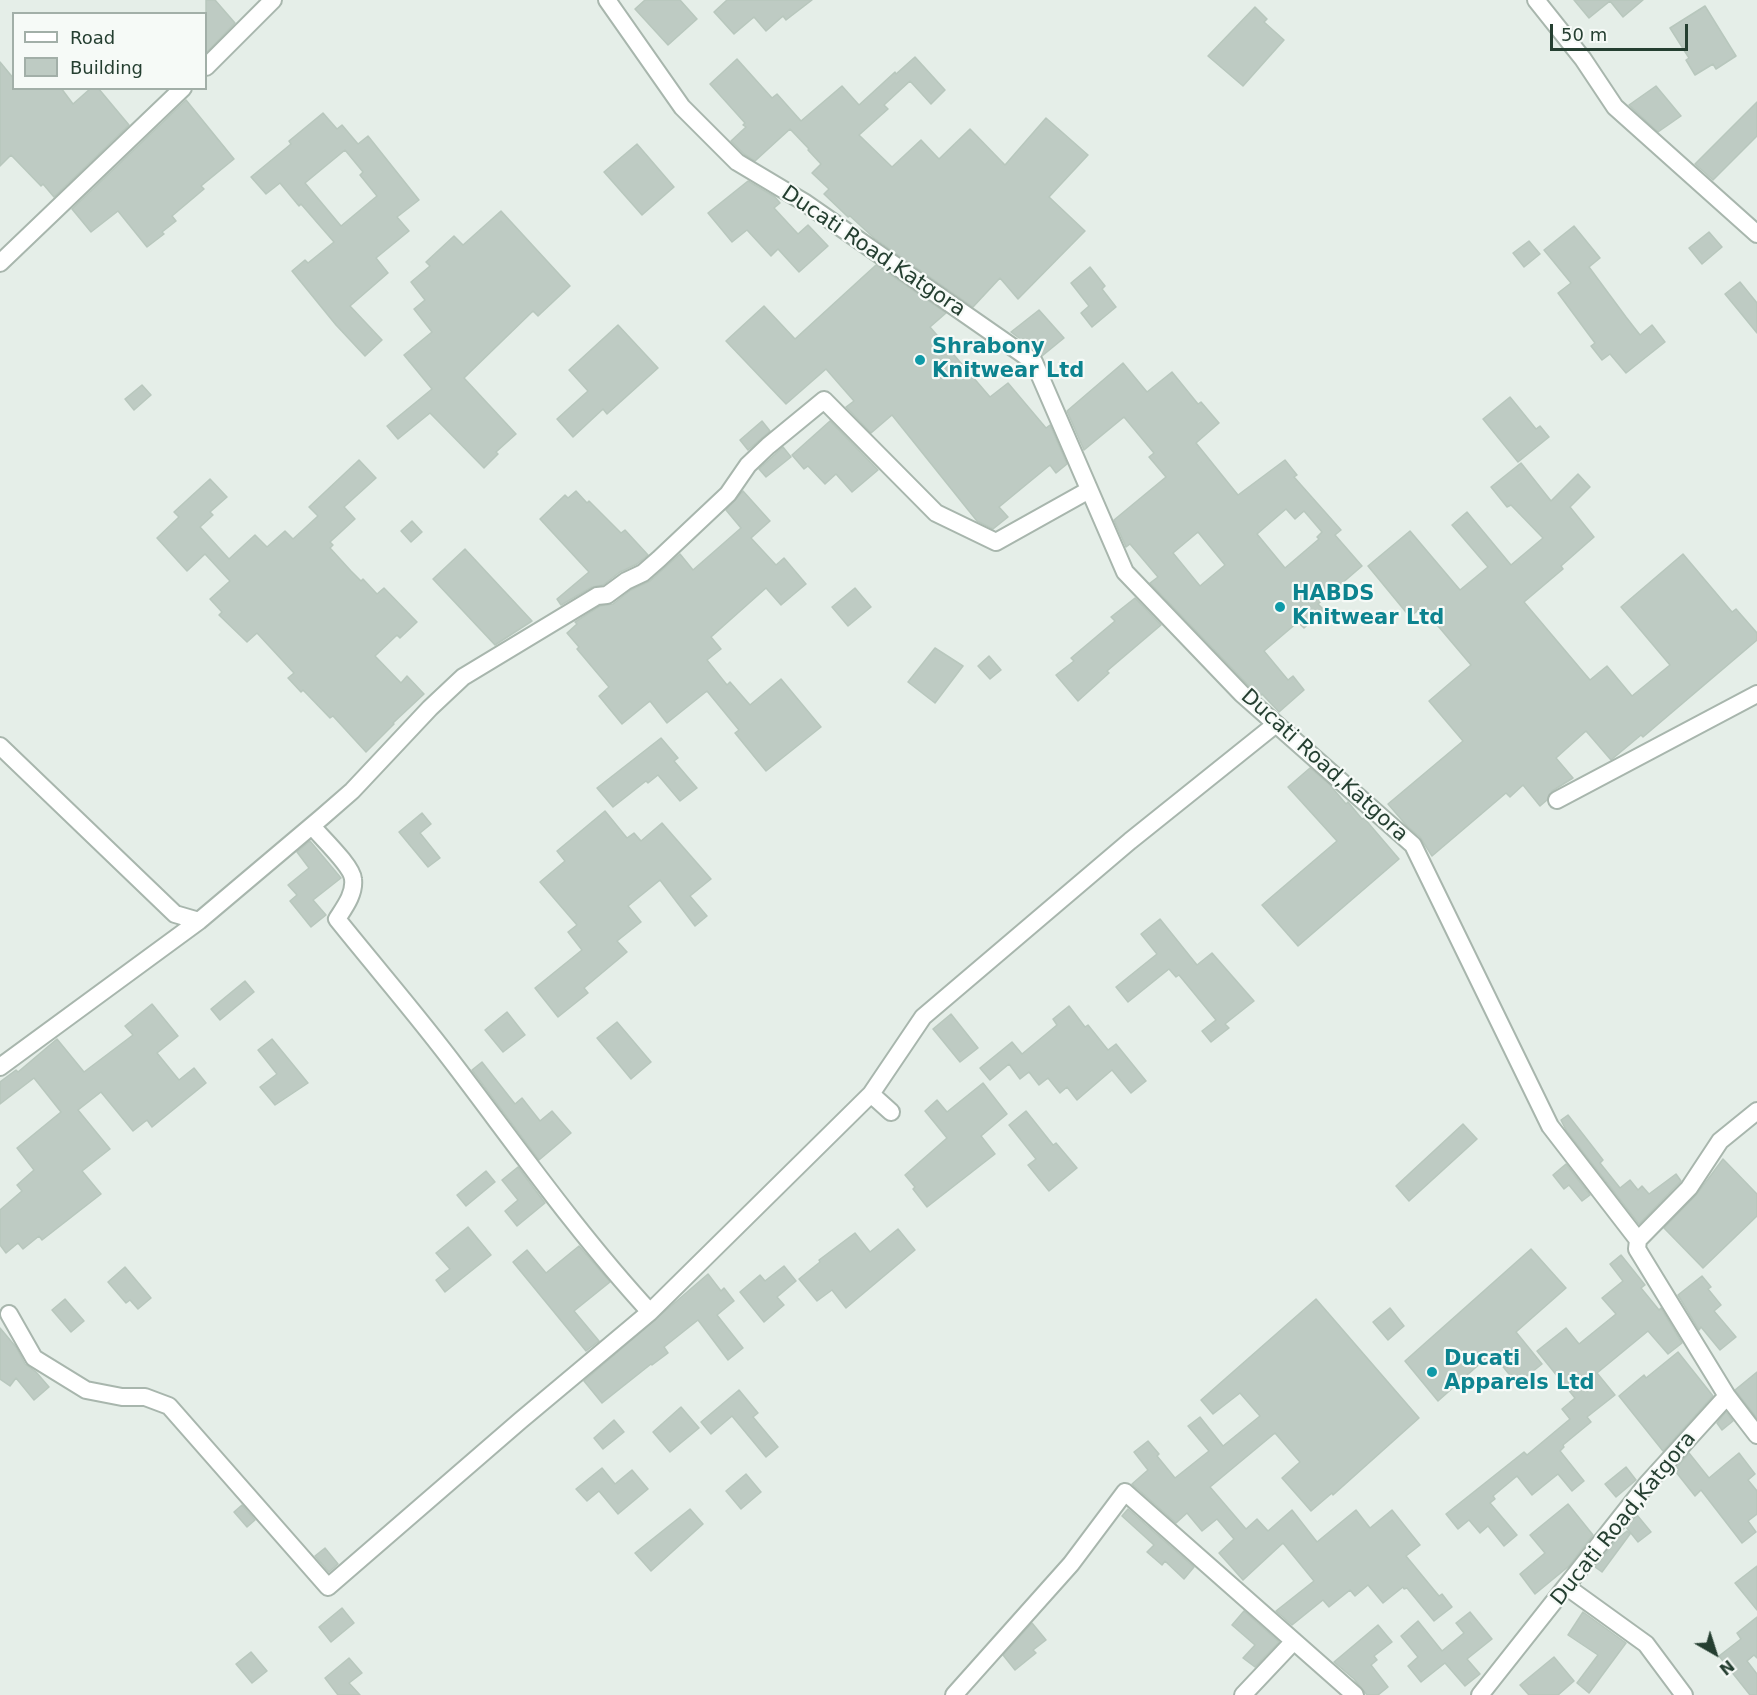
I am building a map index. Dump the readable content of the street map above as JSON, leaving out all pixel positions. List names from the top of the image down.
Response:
{
  "streets": {
    "street": ["Ducati Road,Katgora"]
  },
  "places": ["Shrabony Knitwear Ltd", "HABDS Knitwear Ltd", "Ducati Apparels Ltd"],
  "legend": ["Road", "Building"],
  "scale_bar": "50 m",
  "north": "bottom right"
}
